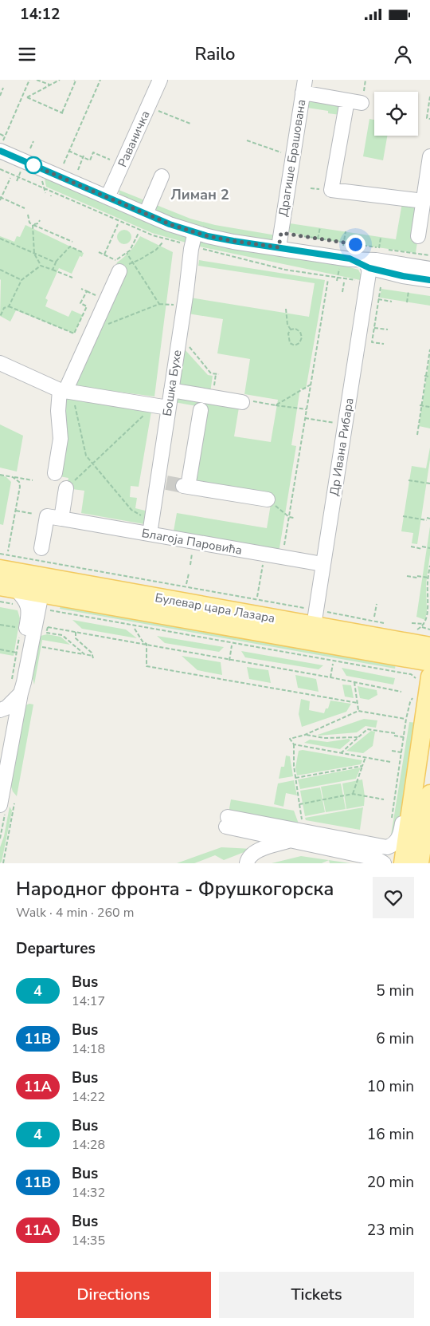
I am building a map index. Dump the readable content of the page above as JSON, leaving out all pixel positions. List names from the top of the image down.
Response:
{
  "streets": {
    "main road": ["Булевар цара Лазара"],
    "street": [
      "Раваничка",
      "Драгише Брашована",
      "Бошка Бухе",
      "Др Ивана Рибара",
      "Благоја Паровића"
    ]
  },
  "crossings": [
    ["Бошка Бухе", "Благоја Паровића"],
    ["Др Ивана Рибара", "Благоја Паровића"],
    ["Др Ивана Рибара", "Булевар цара Лазара"]
  ],
  "districts": ["Лиман 2"],
  "lines": ["bus line 4"],
  "page": {
    "status": "14:12",
    "header": "Railo",
    "heading": [
      ["Народног фронта - Фрушкогорска", "Walk · 4 min · 260 m"],
      "Departures"
    ],
    "list": [
      {
        "mark": "4",
        "name": "Bus",
        "note": "14:17",
        "value": "5 min"
      },
      {
        "mark": "11B",
        "name": "Bus",
        "note": "14:18",
        "value": "6 min"
      },
      {
        "mark": "11A",
        "name": "Bus",
        "note": "14:22",
        "value": "10 min"
      },
      {
        "mark": "4",
        "name": "Bus",
        "note": "14:28",
        "value": "16 min"
      },
      {
        "mark": "11B",
        "name": "Bus",
        "note": "14:32",
        "value": "20 min"
      },
      {
        "mark": "11A",
        "name": "Bus",
        "note": "14:35",
        "value": "23 min"
      }
    ],
    "buttons": ["Directions", "Tickets"]
  }
}
